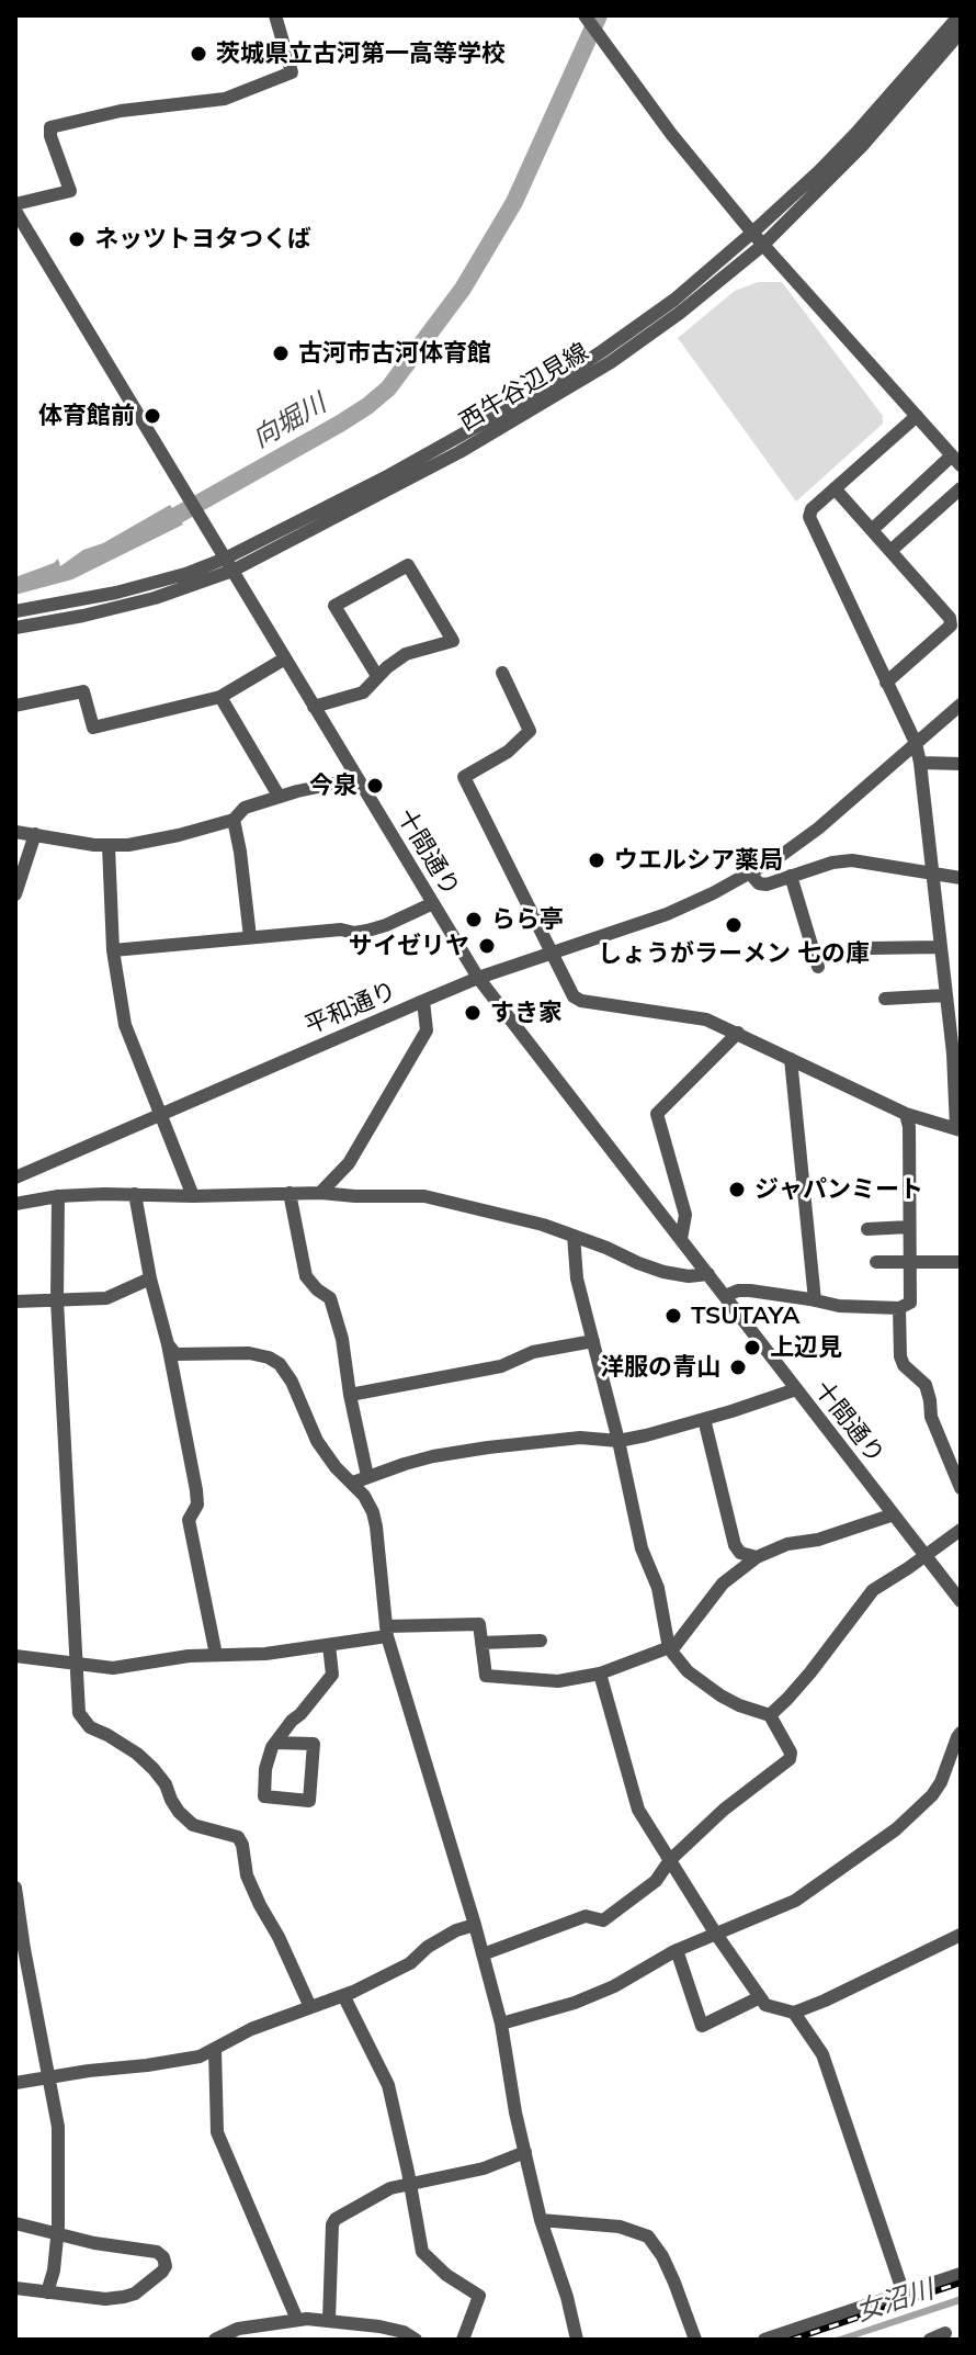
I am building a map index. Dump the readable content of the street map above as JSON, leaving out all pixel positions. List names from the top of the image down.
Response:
{
  "streets": {
    "street": ["西牛谷辺見線", "十間通り", "平和通り"]
  },
  "crossings": [
    ["西牛谷辺見線", "十間通り"],
    ["十間通り", "平和通り"]
  ],
  "water": ["向堀川", "女沼川"],
  "places": [
    "茨城県立古河第一高等学校",
    "ネッツトヨタつくば",
    "古河市古河体育館",
    "体育館前",
    "今泉",
    "ウエルシア薬局",
    "らら亭",
    "しょうがラーメン 七の庫",
    "サイゼリヤ",
    "すき家",
    "ジャパンミート",
    "TSUTAYA",
    "上辺見",
    "洋服の青山"
  ]
}
